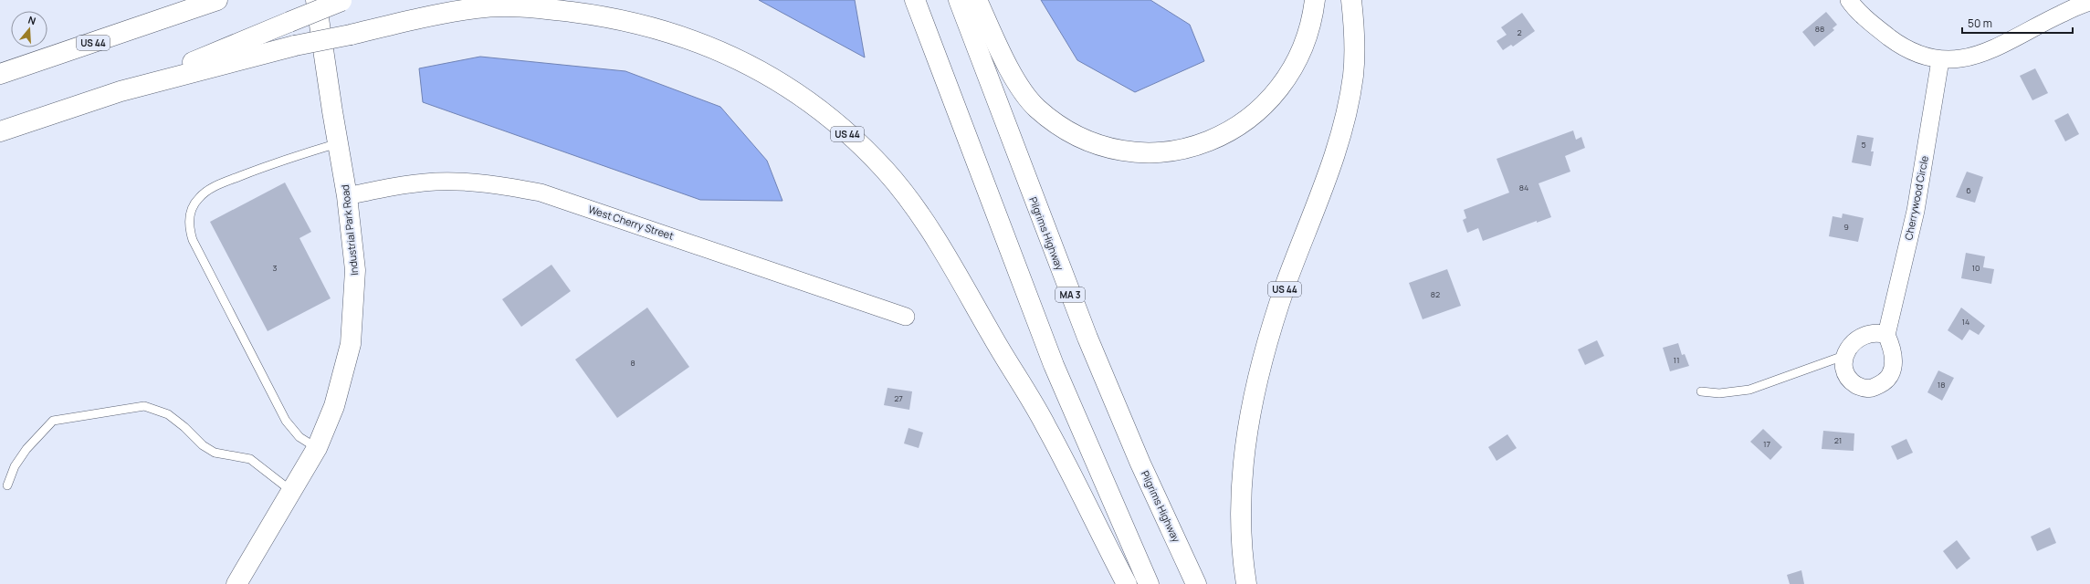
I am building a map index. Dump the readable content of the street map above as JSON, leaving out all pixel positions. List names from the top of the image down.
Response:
{
  "streets": {
    "main road": [
      "US 44",
      "Industrial Park Road",
      "Pilgrims Highway",
      "MA 3"
    ],
    "street": ["Cherrywood Circle", "West Cherry Street"]
  },
  "crossings": [
    ["West Cherry Street", "Industrial Park Road"]
  ],
  "house_numbers": [
    "88",
    "2",
    "5",
    "84",
    "6",
    "9",
    "3",
    "10",
    "82",
    "14",
    "11",
    "8",
    "18",
    "27",
    "21",
    "17"
  ],
  "scale_bar": "50 m",
  "north": "top"
}
